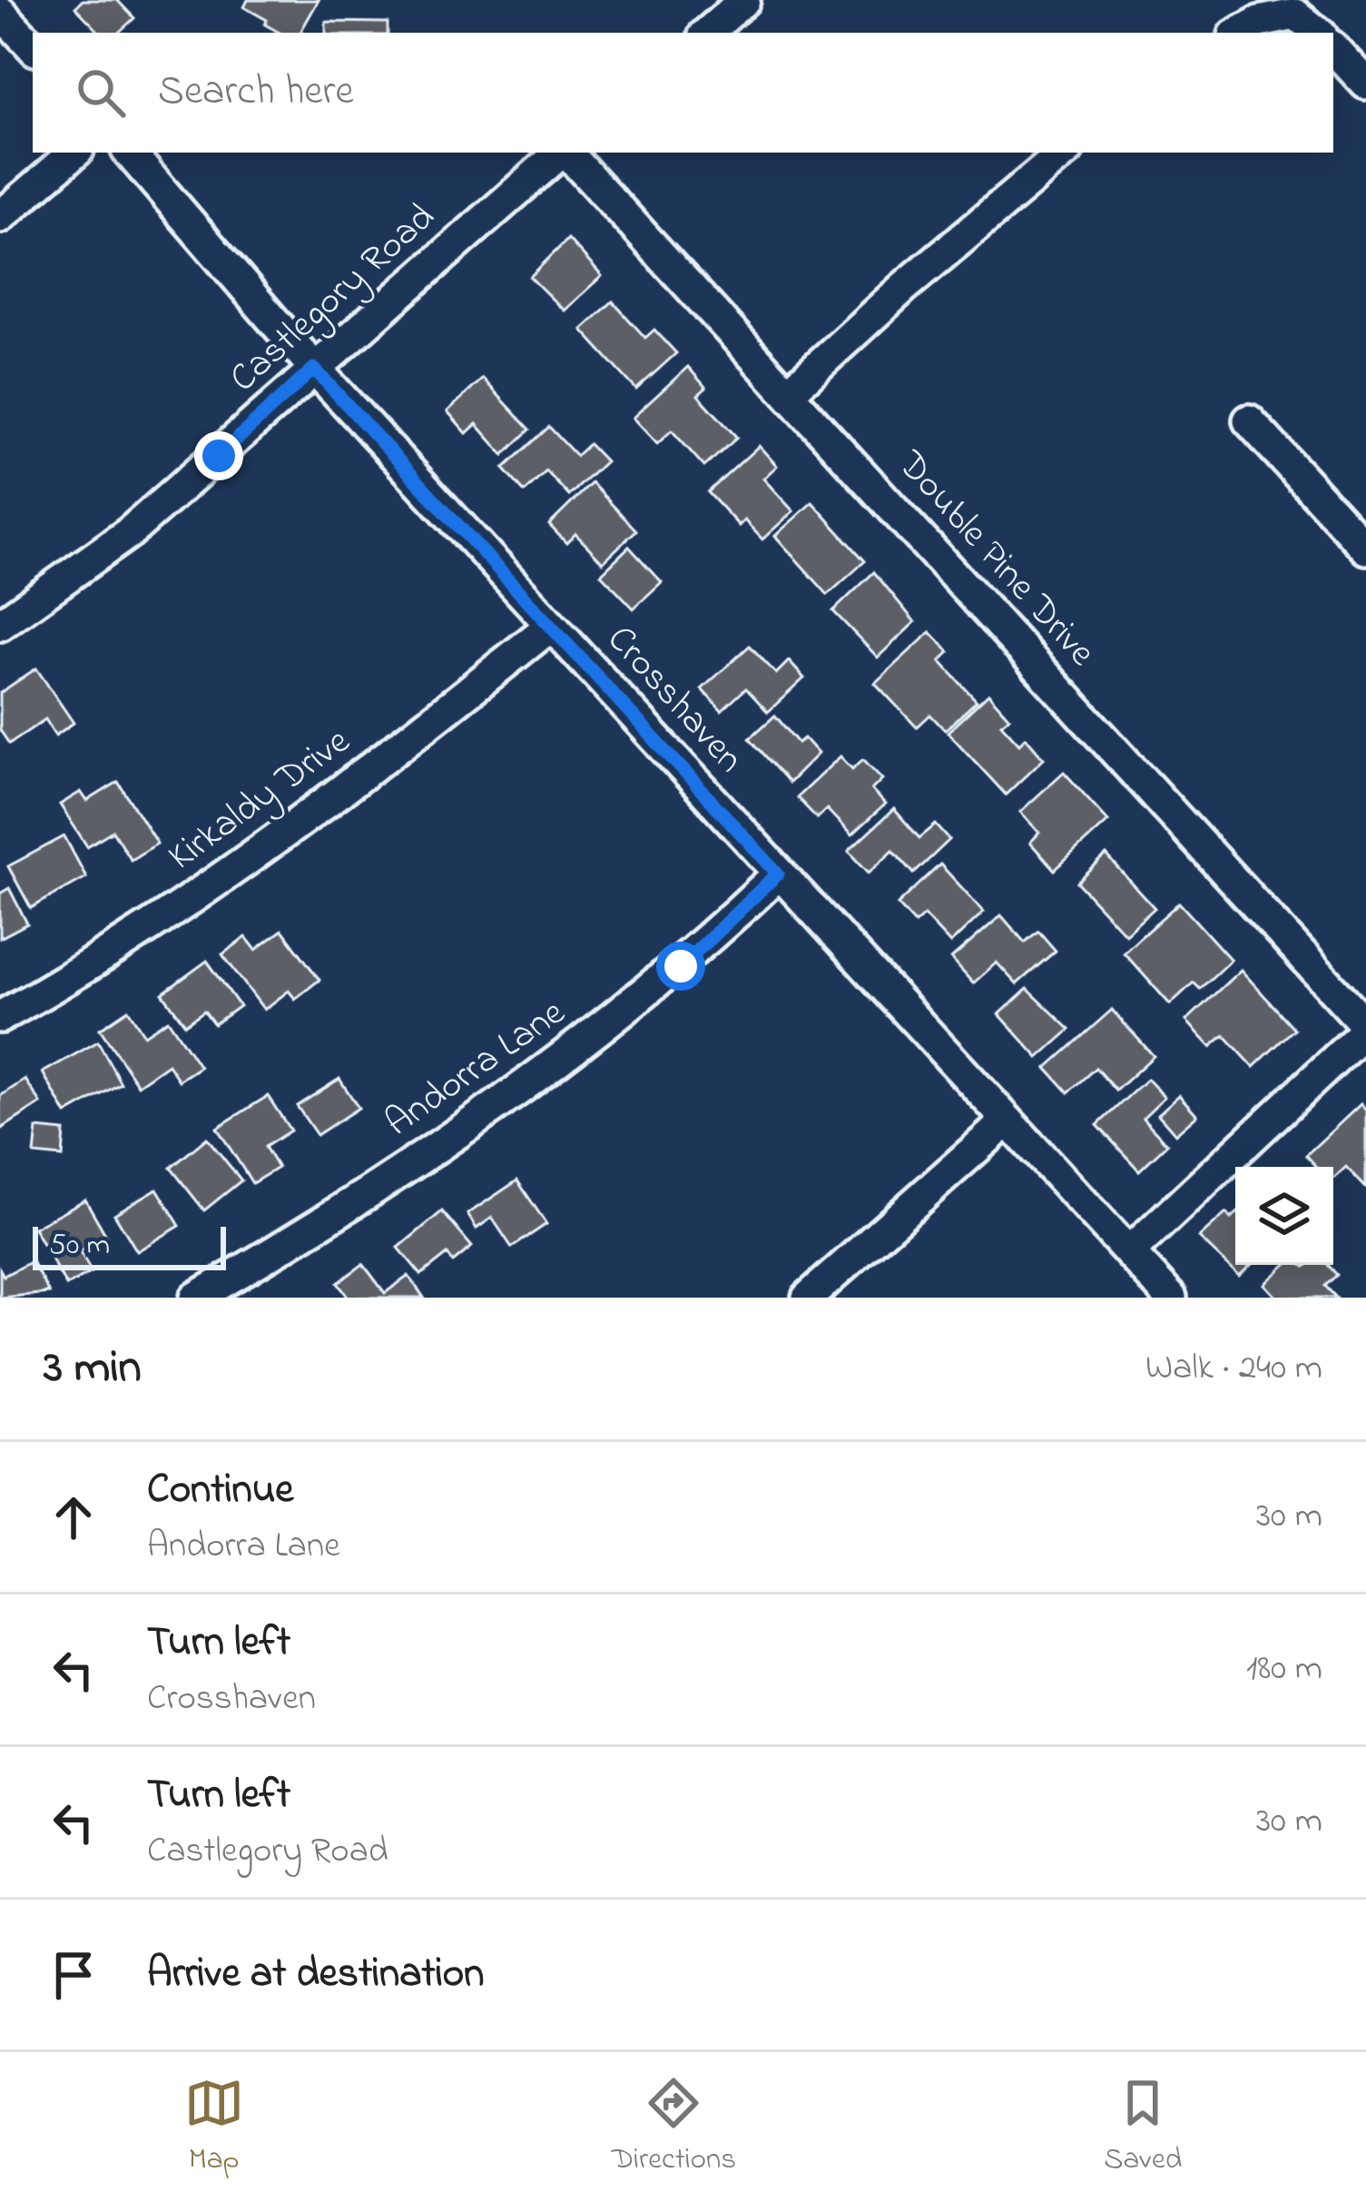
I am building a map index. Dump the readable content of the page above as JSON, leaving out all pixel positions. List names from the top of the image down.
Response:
{
  "streets": {
    "street": [
      "Castlegory Road",
      "Double Pine Drive",
      "Crosshaven",
      "Kirkaldy Drive",
      "Andorra Lane"
    ]
  },
  "crossings": [
    ["Castlegory Road", "Crosshaven"],
    ["Crosshaven", "Kirkaldy Drive"],
    ["Crosshaven", "Andorra Lane"]
  ],
  "scale_bar": "50 m",
  "page": {
    "search": "Search here",
    "scale": "50 m",
    "heading": ["3 min", "Walk · 240 m"],
    "list": [
      ["Continue", "Andorra Lane", "30 m"],
      ["Turn left", "Crosshaven", "180 m"],
      ["Turn left", "Castlegory Road", "30 m"],
      "Arrive at destination"
    ],
    "nav": ["Map", "Directions", "Saved"]
  }
}
